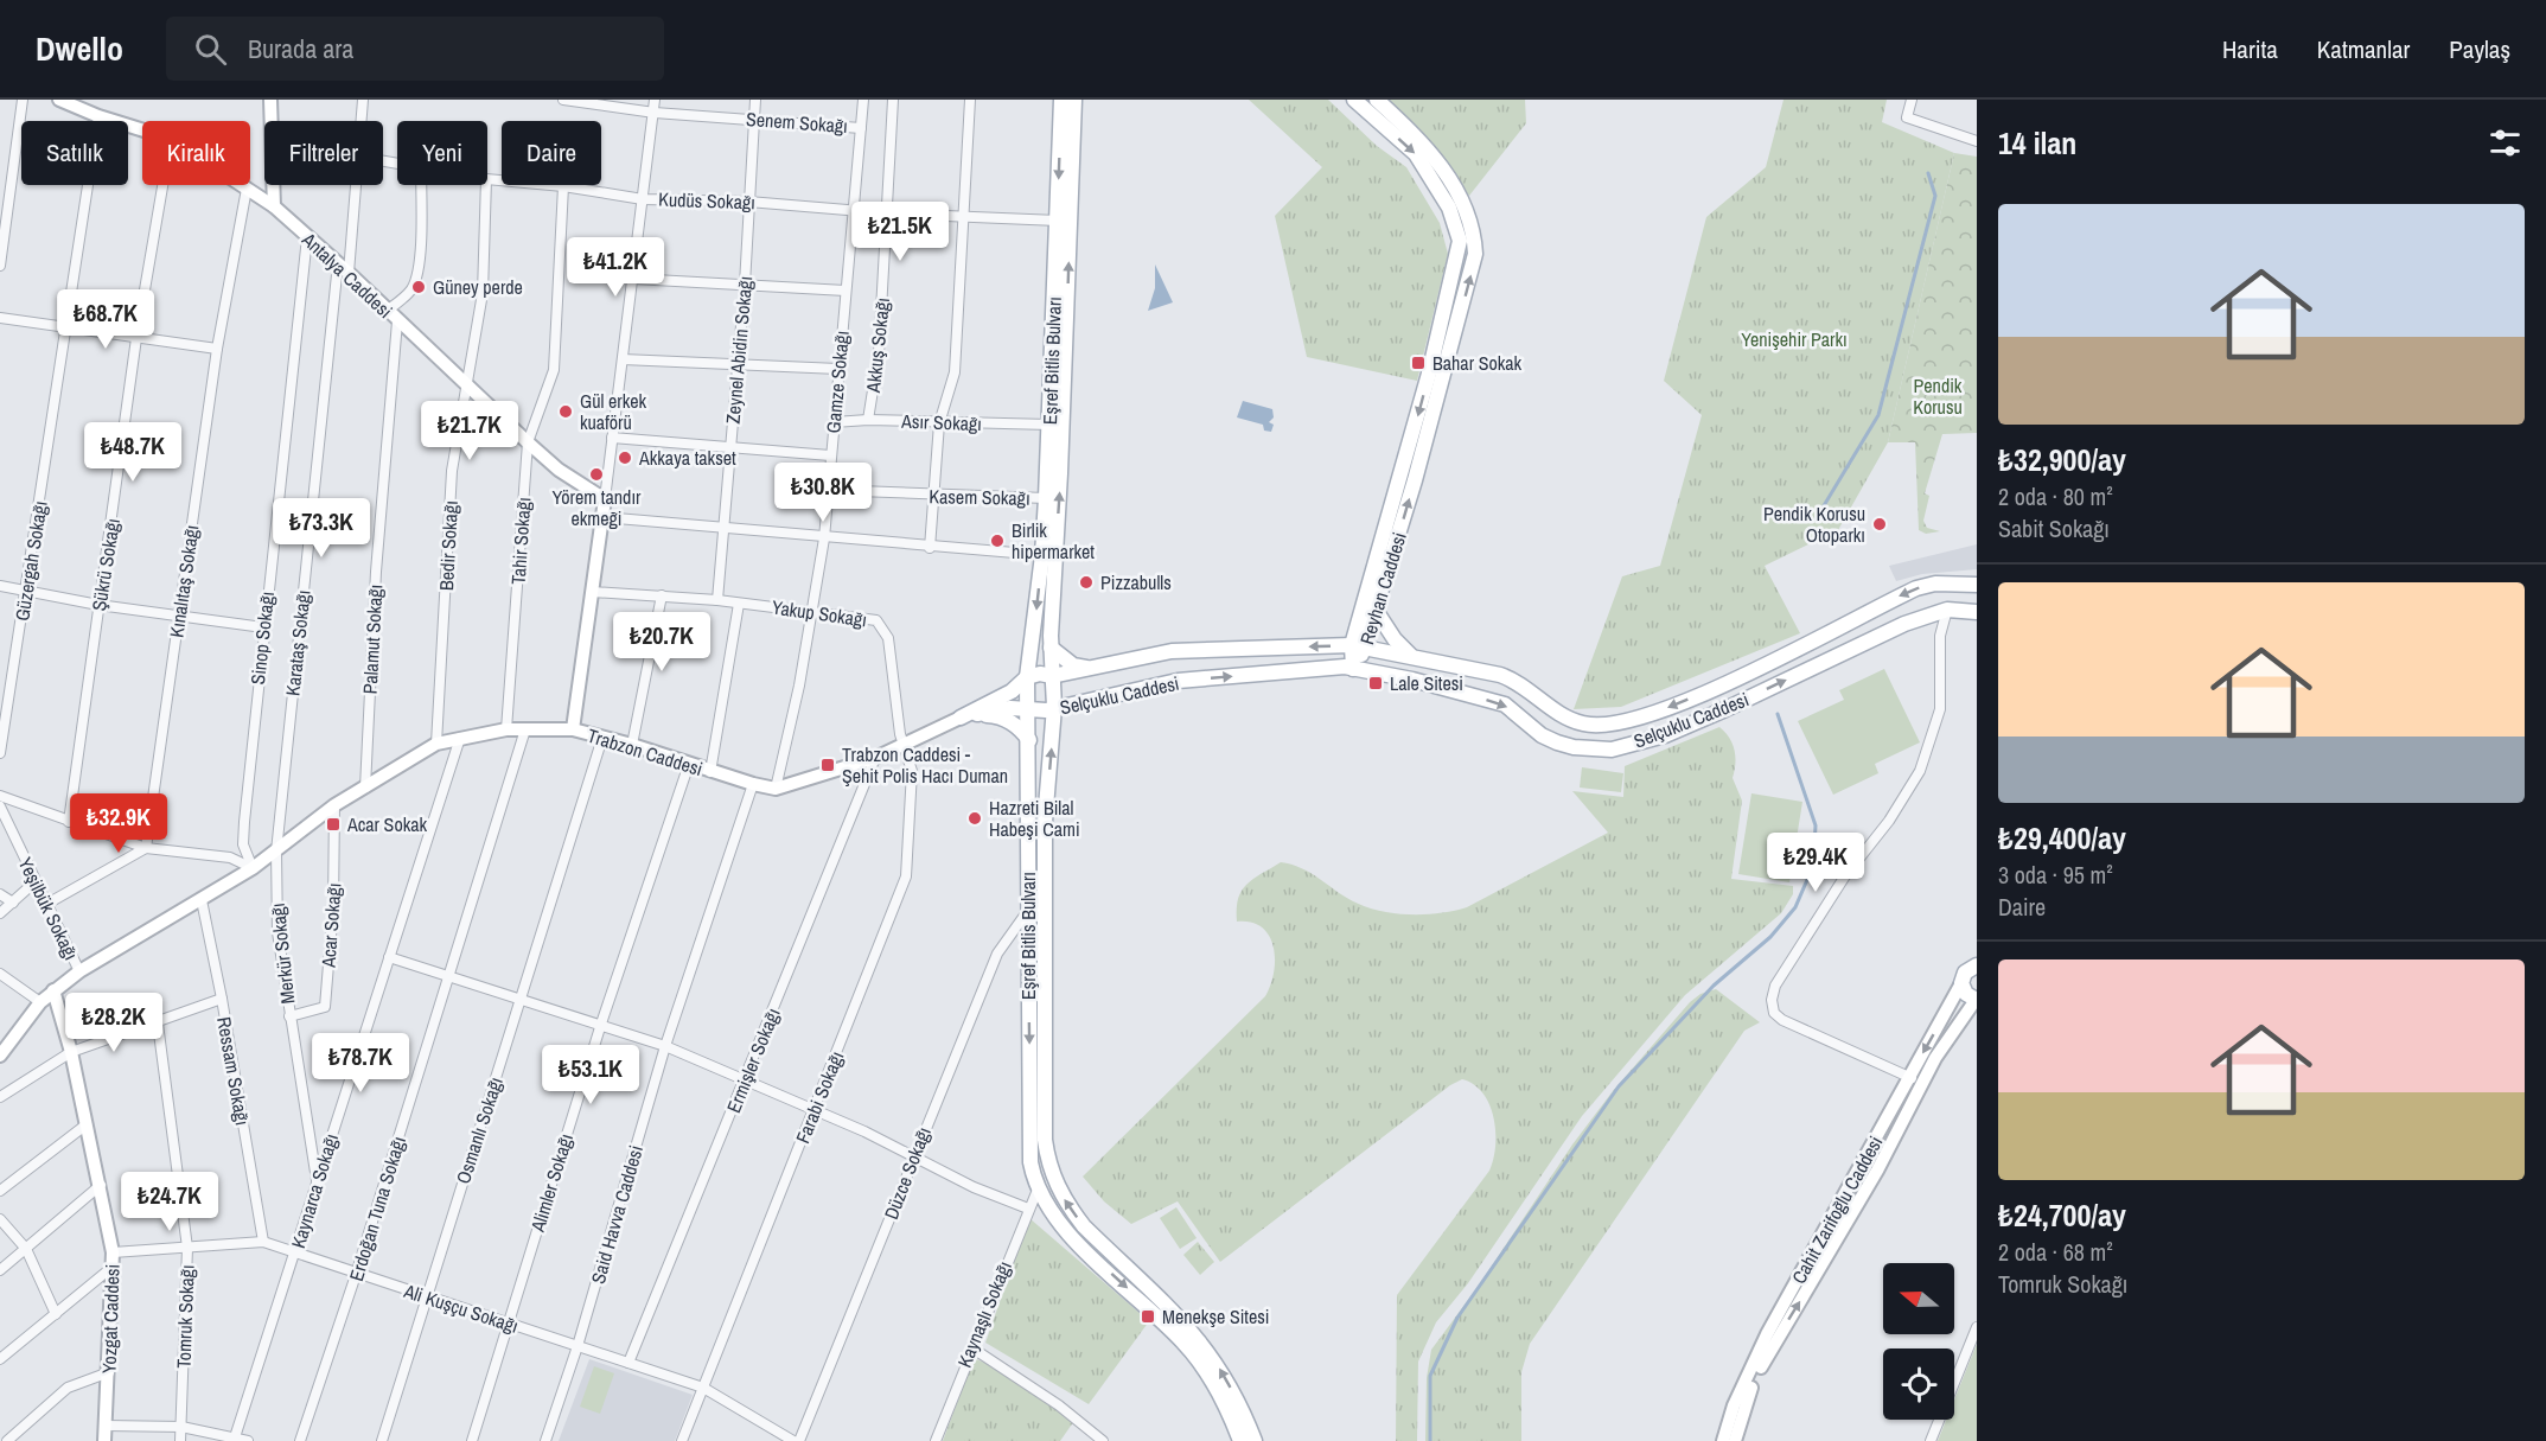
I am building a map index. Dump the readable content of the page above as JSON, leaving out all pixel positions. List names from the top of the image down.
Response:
{
  "streets": {
    "main road": [
      "Antalya Caddesi",
      "Eşref Bitlis Bulvarı",
      "Reyhan Caddesi",
      "Selçuklu Caddesi",
      "Trabzon Caddesi",
      "Cahit Zarifoğlu Caddesi",
      "Yozgat Caddesi"
    ],
    "street": [
      "Senem Sokağı",
      "Kudüs Sokağı",
      "Akkuş Sokağı",
      "Zeynel Abidin Sokağı",
      "Gamze Sokağı",
      "Asır Sokağı",
      "Kasem Sokağı",
      "Tahir Sokağı",
      "Bedir Sokağı",
      "Güzergah Sokağı",
      "Şükrü Sokağı",
      "Kınalıtaş Sokağı",
      "Yakup Sokağı",
      "Sinop Sokağı",
      "Palamut Sokağı",
      "Karataş Sokağı",
      "Yeşilbük Sokağı",
      "Acar Sokağı",
      "Merkür Sokağı",
      "Ermişler Sokağı",
      "Ressam Sokağı",
      "Farabi Sokağı",
      "Osmanlı Sokağı",
      "Düzce Sokağı",
      "Alimler Sokağı",
      "Kaynarca Sokağı",
      "Erdoğan Tuna Sokağı",
      "Said Havva Caddesi",
      "Ali Kuşçu Sokağı",
      "Kaynaşlı Sokağı",
      "Tomruk Sokağı"
    ]
  },
  "crossings": [
    ["Senem Sokağı", "Zeynel Abidin Sokağı"],
    ["Senem Sokağı", "Gamze Sokağı"],
    ["Kudüs Sokağı", "Akkuş Sokağı"],
    ["Kudüs Sokağı", "Zeynel Abidin Sokağı"],
    ["Kudüs Sokağı", "Eşref Bitlis Bulvarı"],
    ["Kudüs Sokağı", "Gamze Sokağı"],
    ["Kudüs Sokağı", "Tahir Sokağı"],
    ["Antalya Caddesi", "Tahir Sokağı"],
    ["Antalya Caddesi", "Bedir Sokağı"],
    ["Antalya Caddesi", "Güzergah Sokağı"],
    ["Antalya Caddesi", "Kınalıtaş Sokağı"],
    ["Antalya Caddesi", "Sinop Sokağı"],
    ["Antalya Caddesi", "Palamut Sokağı"],
    ["Antalya Caddesi", "Karataş Sokağı"],
    ["Akkuş Sokağı", "Asır Sokağı"],
    ["Zeynel Abidin Sokağı", "Yakup Sokağı"],
    ["Eşref Bitlis Bulvarı", "Asır Sokağı"],
    ["Eşref Bitlis Bulvarı", "Kasem Sokağı"],
    ["Eşref Bitlis Bulvarı", "Selçuklu Caddesi"],
    ["Eşref Bitlis Bulvarı", "Trabzon Caddesi"],
    ["Eşref Bitlis Bulvarı", "Düzce Sokağı"],
    ["Eşref Bitlis Bulvarı", "Kaynaşlı Sokağı"],
    ["Gamze Sokağı", "Asır Sokağı"],
    ["Gamze Sokağı", "Kasem Sokağı"],
    ["Gamze Sokağı", "Yakup Sokağı"],
    ["Gamze Sokağı", "Trabzon Caddesi"],
    ["Tahir Sokağı", "Trabzon Caddesi"],
    ["Bedir Sokağı", "Trabzon Caddesi"],
    ["Reyhan Caddesi", "Selçuklu Caddesi"],
    ["Yakup Sokağı", "Trabzon Caddesi"],
    ["Yakup Sokağı", "Farabi Sokağı"],
    ["Sinop Sokağı", "Trabzon Caddesi"],
    ["Palamut Sokağı", "Trabzon Caddesi"],
    ["Karataş Sokağı", "Trabzon Caddesi"],
    ["Karataş Sokağı", "Merkür Sokağı"],
    ["Selçuklu Caddesi", "Trabzon Caddesi"],
    ["Trabzon Caddesi", "Yeşilbük Sokağı"],
    ["Trabzon Caddesi", "Acar Sokağı"],
    ["Trabzon Caddesi", "Merkür Sokağı"],
    ["Trabzon Caddesi", "Ermişler Sokağı"],
    ["Trabzon Caddesi", "Ressam Sokağı"],
    ["Trabzon Caddesi", "Farabi Sokağı"],
    ["Trabzon Caddesi", "Osmanlı Sokağı"],
    ["Trabzon Caddesi", "Alimler Sokağı"],
    ["Trabzon Caddesi", "Kaynarca Sokağı"],
    ["Trabzon Caddesi", "Erdoğan Tuna Sokağı"],
    ["Trabzon Caddesi", "Said Havva Caddesi"],
    ["Trabzon Caddesi", "Yozgat Caddesi"],
    ["Acar Sokağı", "Merkür Sokağı"],
    ["Merkür Sokağı", "Kaynarca Sokağı"],
    ["Ermişler Sokağı", "Ali Kuşçu Sokağı"],
    ["Ressam Sokağı", "Ali Kuşçu Sokağı"],
    ["Farabi Sokağı", "Ali Kuşçu Sokağı"],
    ["Osmanlı Sokağı", "Ali Kuşçu Sokağı"],
    ["Alimler Sokağı", "Ali Kuşçu Sokağı"],
    ["Kaynarca Sokağı", "Ali Kuşçu Sokağı"],
    ["Erdoğan Tuna Sokağı", "Ali Kuşçu Sokağı"],
    ["Said Havva Caddesi", "Ali Kuşçu Sokağı"],
    ["Ali Kuşçu Sokağı", "Tomruk Sokağı"],
    ["Ali Kuşçu Sokağı", "Yozgat Caddesi"]
  ],
  "parks": ["Yenişehir Parkı", "Pendik Korusu"],
  "places": {
    "other": [
      "Güney perde",
      "Gül erkek kuaförü",
      "Akkaya takset",
      "Yörem tandır ekmeği",
      "Pendik Korusu Otoparkı",
      "Birlik hipermarket",
      "Pizzabulls",
      "Hazreti Bilal Habeşi Cami"
    ],
    "transit": [
      "Bahar Sokak",
      "Lale Sitesi",
      "Trabzon Caddesi - Şehit Polis Hacı Duman",
      "Acar Sokak",
      "Menekşe Sitesi"
    ]
  },
  "north": "left",
  "page": {
    "header": "Dwello",
    "search": "Burada ara",
    "nav": ["Harita", "Katmanlar", "Paylaş"],
    "heading": "14 ilan",
    "chip": [
      "Satılık",
      "Kiralık",
      "Filtreler",
      "Yeni",
      "Daire"
    ],
    "list": [
      {
        "name": "₺32,900/ay",
        "note": "2 oda · 80 m² · Sabit Sokağı"
      },
      {
        "name": "₺29,400/ay",
        "note": "3 oda · 95 m² · Daire"
      },
      {
        "name": "₺24,700/ay",
        "note": "2 oda · 68 m² · Tomruk Sokağı"
      }
    ],
    "price": [
      "₺21.5K",
      "₺41.2K",
      "₺68.7K",
      "₺21.7K",
      "₺48.7K",
      "₺30.8K",
      "₺73.3K",
      "₺20.7K",
      "₺32.9K",
      "₺29.4K",
      "₺28.2K",
      "₺78.7K",
      "₺53.1K",
      "₺24.7K"
    ]
  }
}
